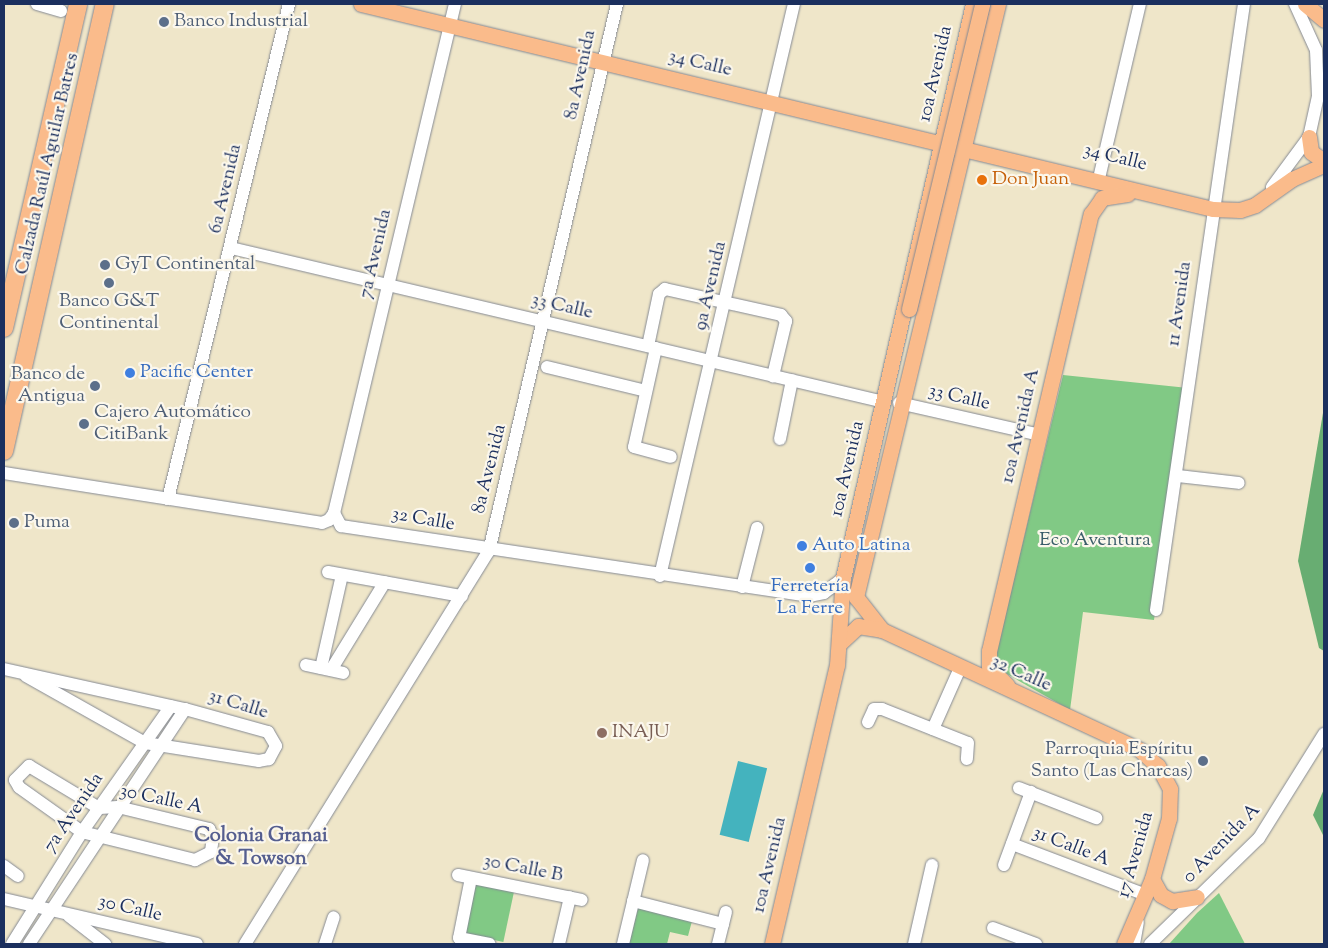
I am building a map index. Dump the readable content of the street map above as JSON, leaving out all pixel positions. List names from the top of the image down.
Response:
{
  "streets": {
    "highway": ["Calzada Raúl Aguilar Batres"],
    "main road": [
      "34 Calle",
      "10a Avenida",
      "10a Avenida A",
      "32 Calle",
      "17 Avenida"
    ],
    "street": [
      "8a Avenida",
      "6a Avenida",
      "7a Avenida",
      "9a Avenida",
      "11 Avenida",
      "33 Calle",
      "31 Calle",
      "30 Calle A",
      "0 Avenida A",
      "31 Calle A",
      "30 Calle B",
      "30 Calle"
    ]
  },
  "crossings": [
    ["34 Calle", "10a Avenida"],
    ["34 Calle", "8a Avenida"],
    ["34 Calle", "7a Avenida"],
    ["34 Calle", "9a Avenida"],
    ["34 Calle", "11 Avenida"],
    ["34 Calle", "10a Avenida A"],
    ["10a Avenida", "33 Calle"],
    ["10a Avenida", "32 Calle"],
    ["8a Avenida", "33 Calle"],
    ["8a Avenida", "32 Calle"],
    ["6a Avenida", "33 Calle"],
    ["7a Avenida", "33 Calle"],
    ["7a Avenida", "32 Calle"],
    ["7a Avenida", "31 Calle"],
    ["7a Avenida", "30 Calle A"],
    ["7a Avenida", "30 Calle"],
    ["9a Avenida", "33 Calle"],
    ["9a Avenida", "32 Calle"],
    ["33 Calle", "10a Avenida A"],
    ["10a Avenida A", "32 Calle"],
    ["32 Calle", "17 Avenida"],
    ["31 Calle A", "17 Avenida"]
  ],
  "districts": ["Colonia Granai & Towson"],
  "parks": ["Eco Aventura"],
  "places": [
    "Banco Industrial",
    "Don Juan",
    "GyT Continental",
    "Banco G&T Continental",
    "Pacific Center",
    "Banco de Antigua",
    "Cajero Automático CitiBank",
    "Puma",
    "Auto Latina",
    "Ferretería La Ferre",
    "INAJU",
    "Parroquia Espíritu Santo (Las Charcas)"
  ]
}
